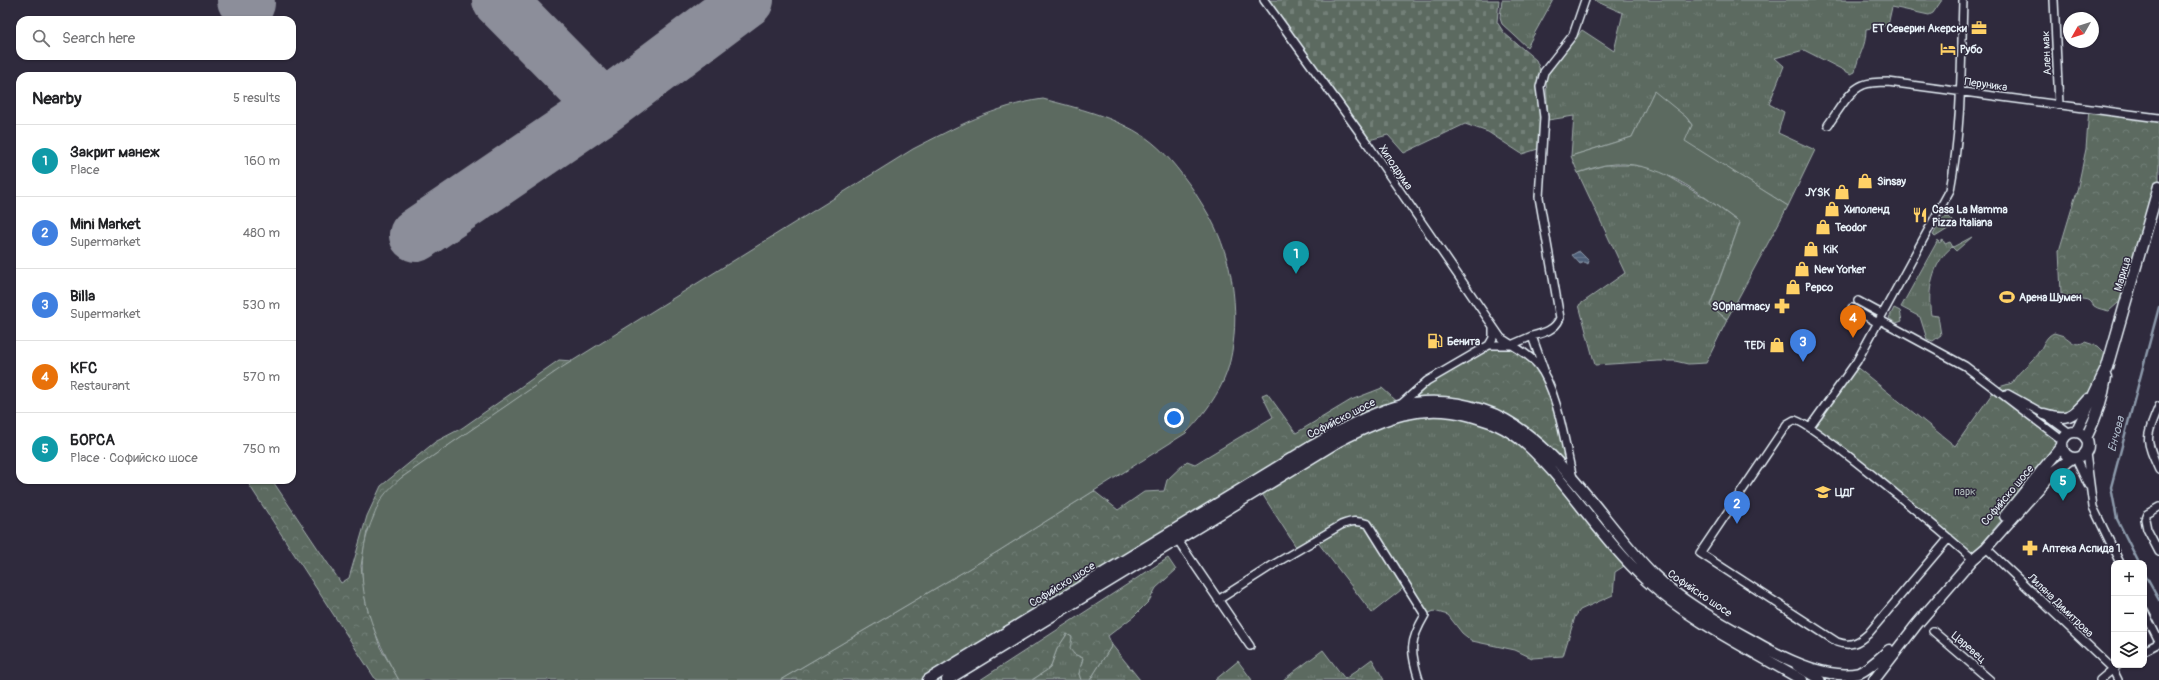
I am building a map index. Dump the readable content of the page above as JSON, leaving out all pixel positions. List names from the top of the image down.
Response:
{
  "streets": {
    "main road": ["Марица", "Софийско шосе"],
    "street": [
      "Ален мак",
      "Перуника",
      "Хиподрума",
      "Лиляна Димитрова",
      "Царевец"
    ]
  },
  "crossings": [
    ["Ален мак", "Перуника"],
    ["Софийско шосе", "Лиляна Димитрова"]
  ],
  "water": ["Енчова"],
  "parks": ["парк"],
  "places": {
    "office": ["ЕТ Северин Акерски"],
    "hotel": ["Рубо"],
    "shop": [
      "Sinsay",
      "JYSK",
      "Хиполенд",
      "Teodor",
      "KiK",
      "New Yorker",
      "Pepco",
      "TEDi"
    ],
    "restaurant": ["Casa La Mamma Pizza Italiana"],
    "sports": ["Арена Шумен"],
    "pharmacy": ["SOpharmacy", "Аптека Аспида 1"],
    "fuel station": ["Бенита"],
    "school or university": ["ЦДГ"]
  },
  "north": "bottom left",
  "page": {
    "search": "Search here",
    "heading": ["Nearby", "5 results"],
    "list": [
      {
        "mark": "1",
        "name": "Закрит манеж",
        "note": "Place",
        "value": "160 m"
      },
      {
        "mark": "2",
        "name": "Mini Market",
        "note": "Supermarket",
        "value": "480 m"
      },
      {
        "mark": "3",
        "name": "Billa",
        "note": "Supermarket",
        "value": "530 m"
      },
      {
        "mark": "4",
        "name": "KFC",
        "note": "Restaurant",
        "value": "570 m"
      },
      {
        "mark": "5",
        "name": "БОРСА",
        "note": "Place · Софийско шосе",
        "value": "750 m"
      }
    ],
    "pins": [
      "1",
      "4",
      "3",
      "5",
      "2"
    ],
    "map_buttons": ["+", "−"]
  }
}
